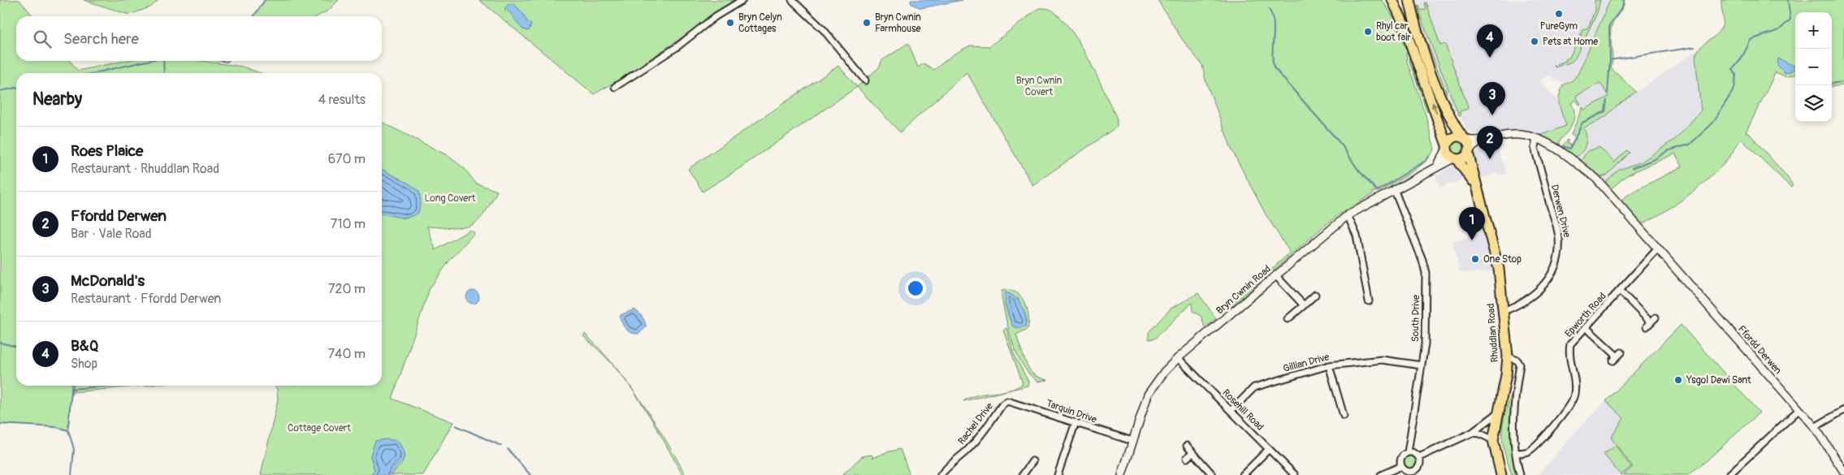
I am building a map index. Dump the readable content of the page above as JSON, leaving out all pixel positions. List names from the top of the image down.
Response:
{
  "streets": {
    "main road": ["Rhuddlan Road"],
    "street": [
      "Derwen Drive",
      "Bryn Cwnin Road",
      "Epworth Road",
      "South Drive",
      "Ffordd Derwen",
      "Gillian Drive",
      "Rosehill Road",
      "Tarquin Drive",
      "Rachel Drive"
    ]
  },
  "crossings": [
    ["Derwen Drive", "Rhuddlan Road"],
    ["Derwen Drive", "Ffordd Derwen"],
    ["Bryn Cwnin Road", "South Drive"],
    ["Bryn Cwnin Road", "Ffordd Derwen"],
    ["Bryn Cwnin Road", "Rosehill Road"],
    ["Bryn Cwnin Road", "Tarquin Drive"],
    ["Epworth Road", "Ffordd Derwen"],
    ["South Drive", "Gillian Drive"],
    ["Gillian Drive", "Rosehill Road"],
    ["Tarquin Drive", "Rachel Drive"]
  ],
  "parks": ["Bryn Cwnin Covert", "Long Covert", "Cottage Covert"],
  "places": [
    "PureGym",
    "Bryn Celyn Cottages",
    "Bryn Cwnin Farmhouse",
    "Rhyl car boot fair",
    "Pets at Home",
    "One Stop",
    "Ysgol Dewi Sant"
  ],
  "page": {
    "map_buttons": ["+", "−"],
    "search": "Search here",
    "pins": [
      "4",
      "3",
      "2",
      "1"
    ],
    "heading": ["Nearby", "4 results"],
    "list": [
      {
        "mark": "1",
        "name": "Roes Plaice",
        "note": "Restaurant · Rhuddlan Road",
        "value": "670 m"
      },
      {
        "mark": "2",
        "name": "Ffordd Derwen",
        "note": "Bar · Vale Road",
        "value": "710 m"
      },
      {
        "mark": "3",
        "name": "McDonald's",
        "note": "Restaurant · Ffordd Derwen",
        "value": "720 m"
      },
      {
        "mark": "4",
        "name": "B&Q",
        "note": "Shop",
        "value": "740 m"
      }
    ]
  }
}
